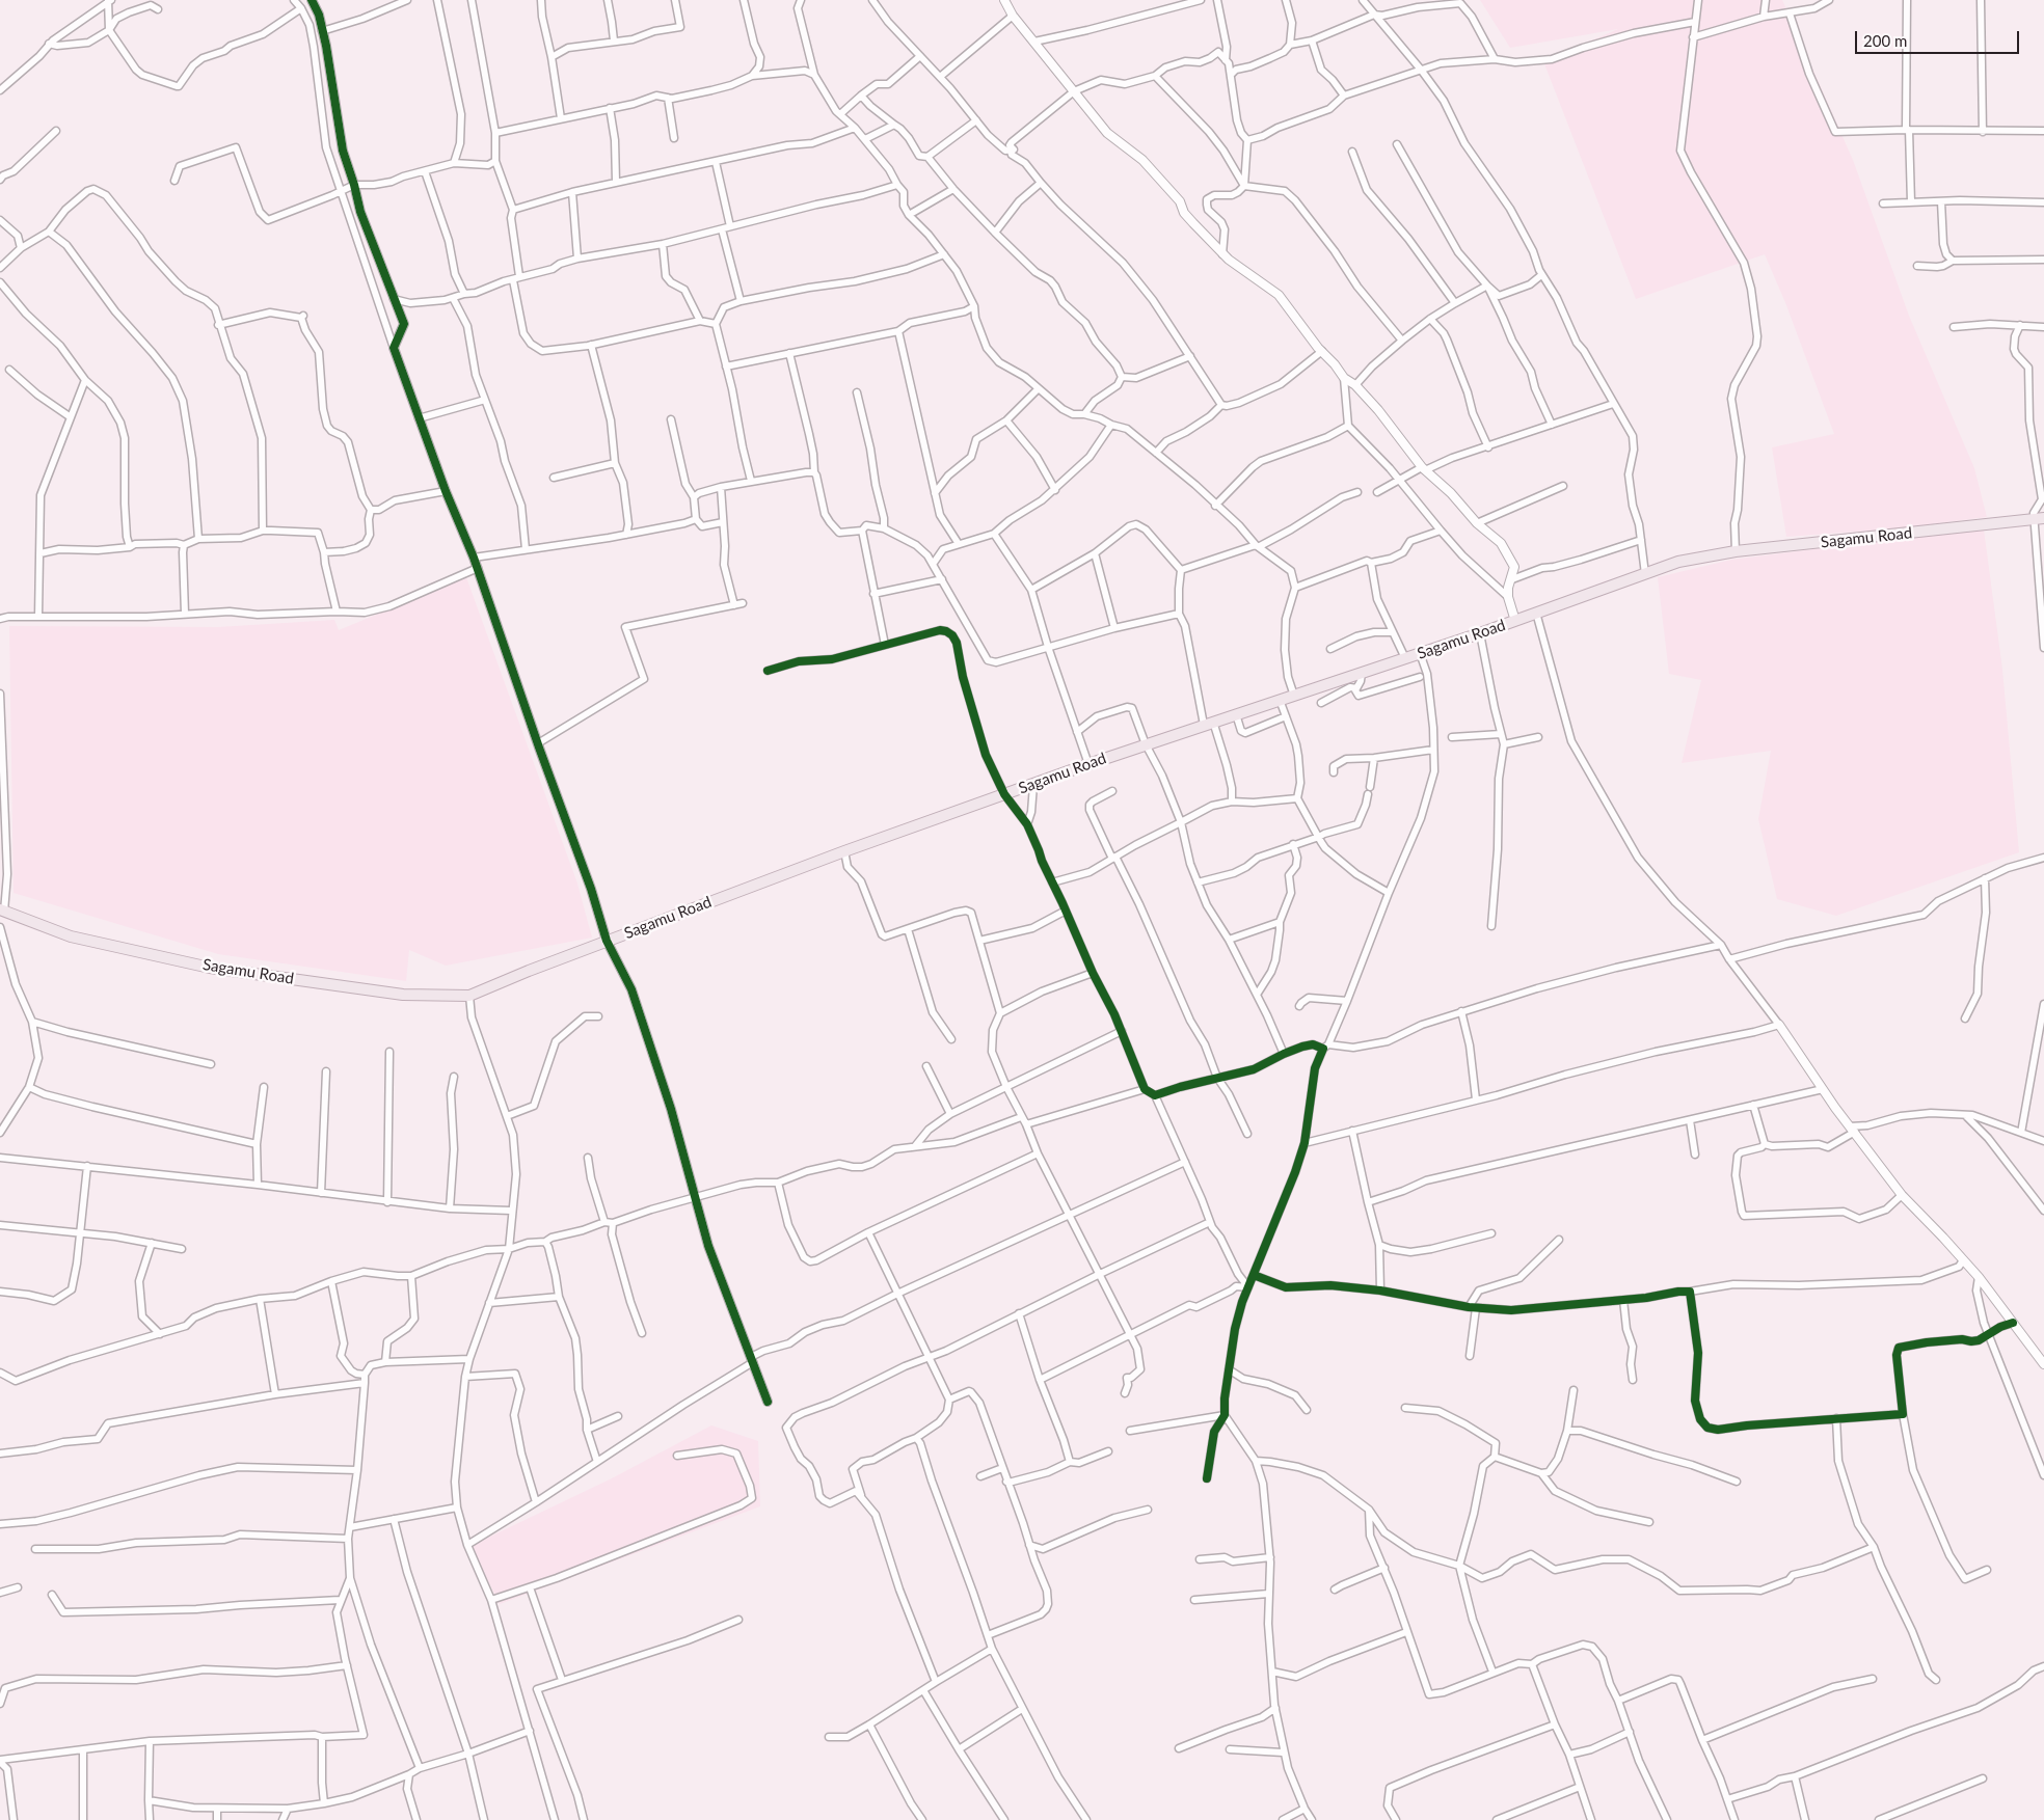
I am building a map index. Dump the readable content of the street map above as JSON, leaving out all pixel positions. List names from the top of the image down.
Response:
{
  "streets": {
    "highway": ["Sagamu Road"]
  },
  "scale_bar": "200 m"
}
